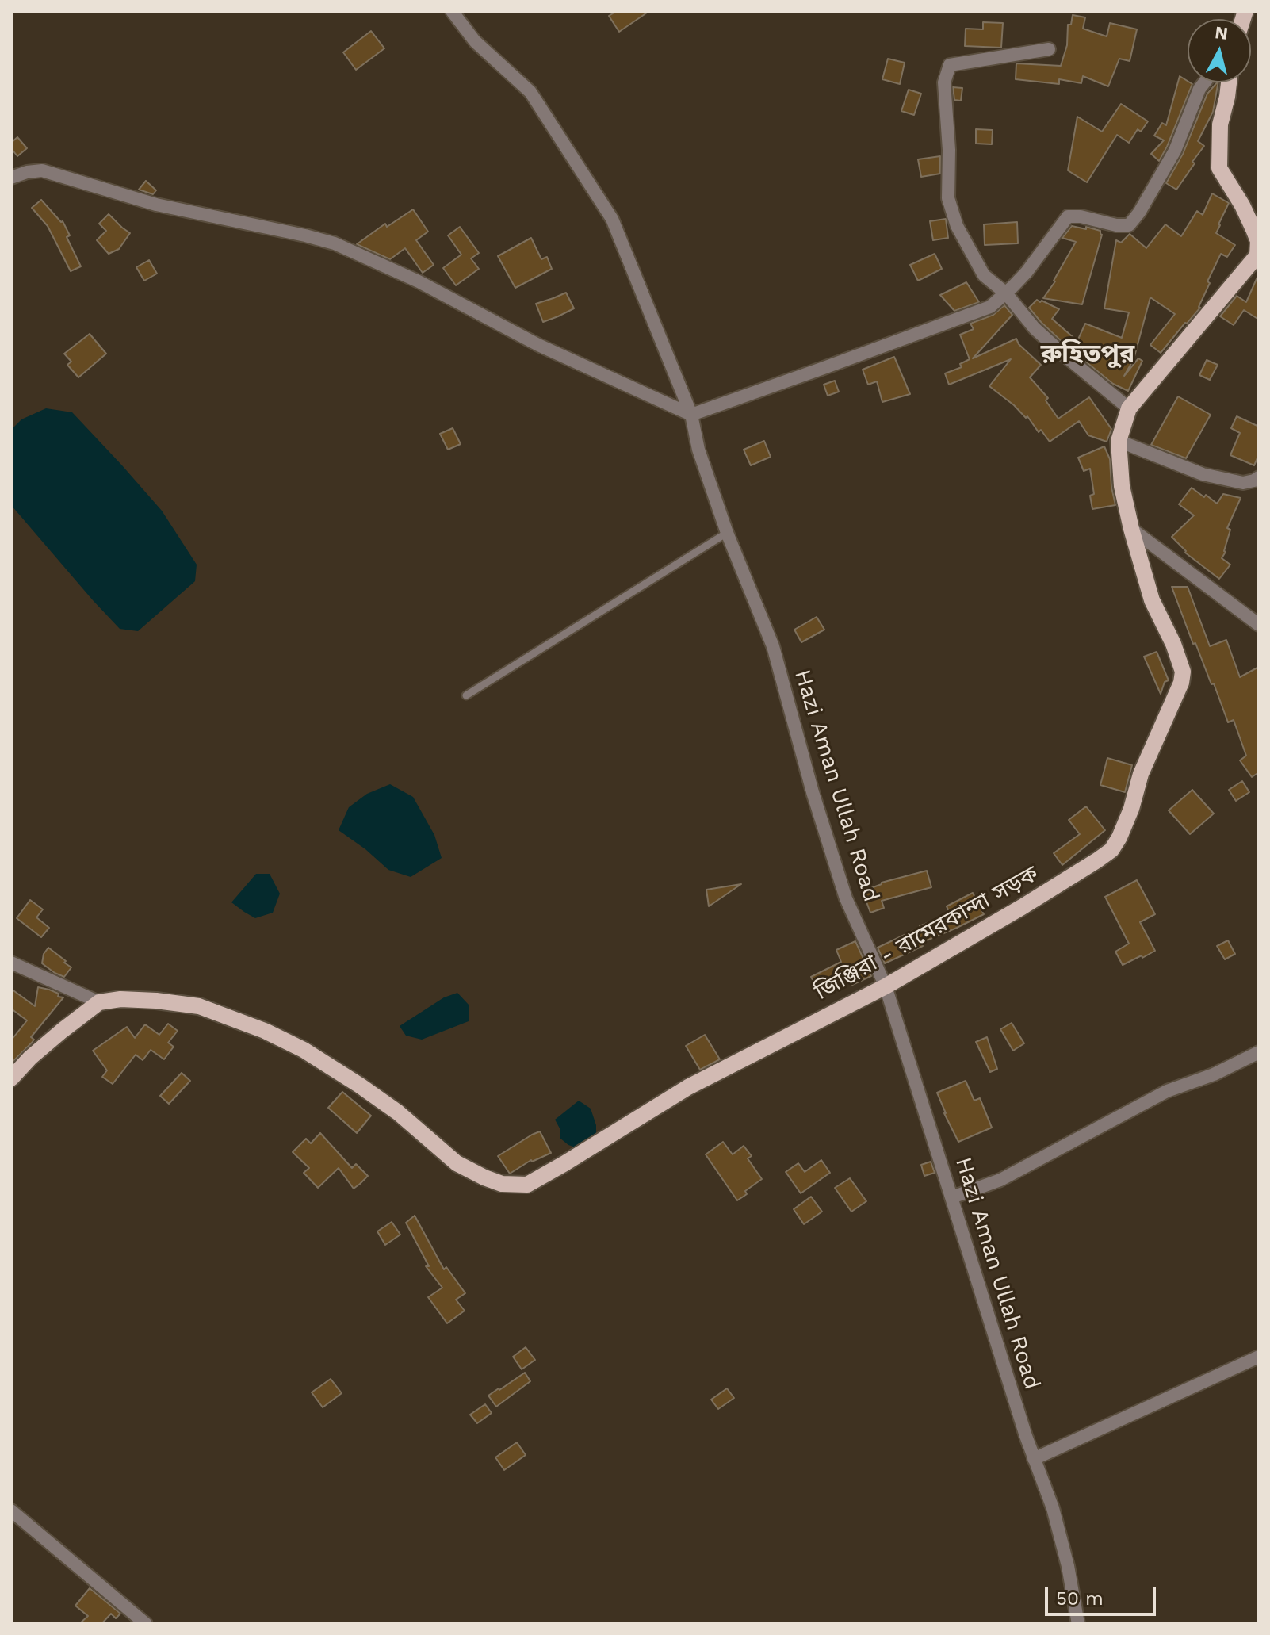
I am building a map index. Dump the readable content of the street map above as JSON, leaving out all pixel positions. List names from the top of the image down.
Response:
{
  "streets": {
    "main road": ["জিঞ্জিরা - রামেরকান্দা সড়ক"],
    "street": ["Hazi Aman Ullah Road"]
  },
  "crossings": [
    ["Hazi Aman Ullah Road", "জিঞ্জিরা - রামেরকান্দা সড়ক"]
  ],
  "districts": ["রুহিতপুর"],
  "scale_bar": "50 m",
  "north": "top"
}
